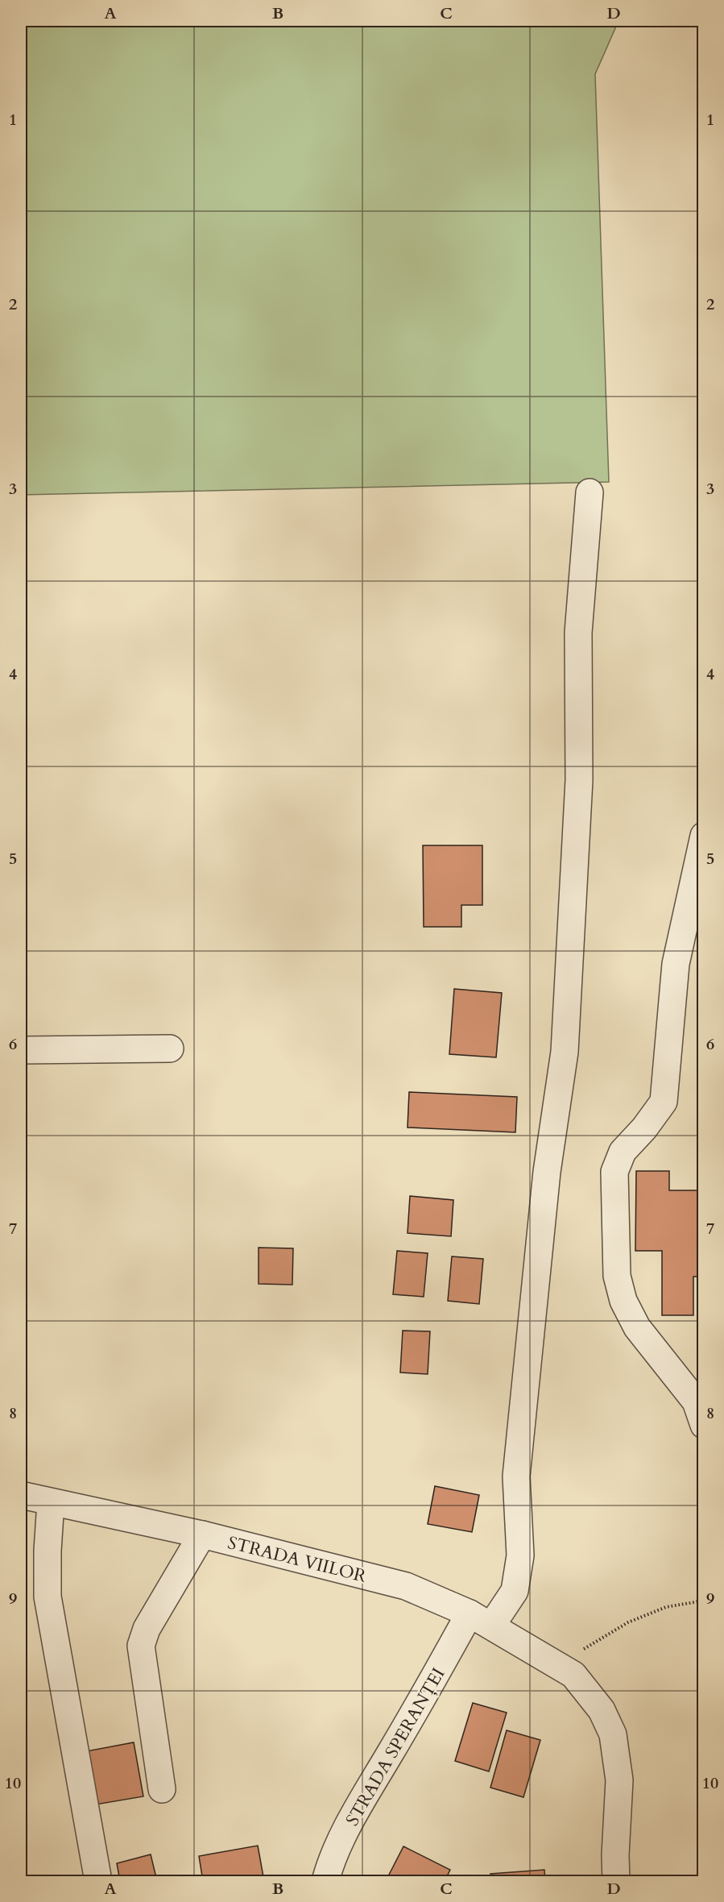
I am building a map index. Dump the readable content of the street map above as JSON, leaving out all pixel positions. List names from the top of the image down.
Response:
{
  "streets": {
    "street": ["STRADA VIILOR", "STRADA SPERANȚEI"]
  },
  "crossings": [
    ["STRADA VIILOR", "STRADA SPERANȚEI"]
  ],
  "grid": {
    "columns": [
      "A",
      "B",
      "C",
      "D"
    ],
    "rows": [
      "1",
      "2",
      "3",
      "4",
      "5",
      "6",
      "7",
      "8",
      "9",
      "10"
    ]
  }
}
